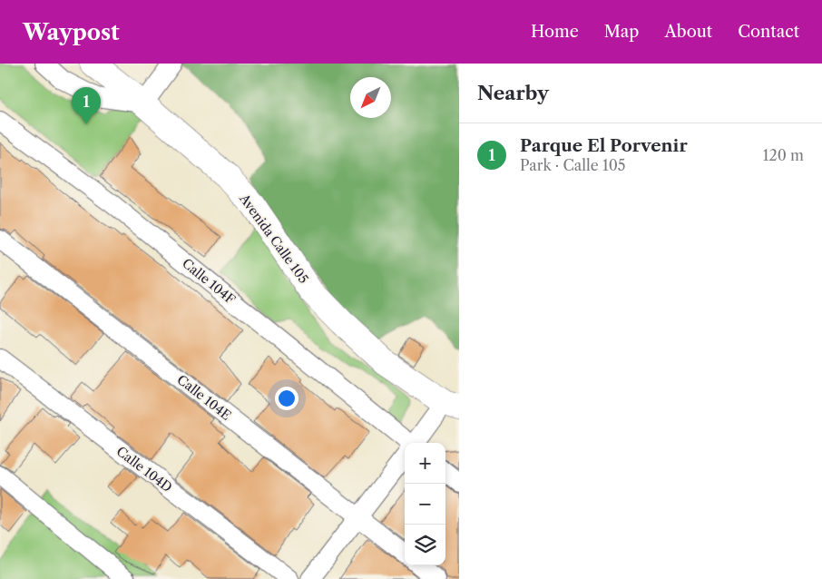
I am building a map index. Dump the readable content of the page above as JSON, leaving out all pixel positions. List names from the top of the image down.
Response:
{
  "streets": {
    "main road": ["Avenida Calle 105"],
    "street": ["Calle 104F", "Calle 104E", "Calle 104D"]
  },
  "north": "bottom left",
  "page": {
    "header": "Waypost",
    "nav": [
      "Home",
      "Map",
      "About",
      "Contact"
    ],
    "heading": "Nearby",
    "pins": "1",
    "list": [
      {
        "mark": "1",
        "name": "Parque El Porvenir",
        "note": "Park · Calle 105",
        "value": "120 m"
      }
    ],
    "map_buttons": ["+", "−"]
  }
}
